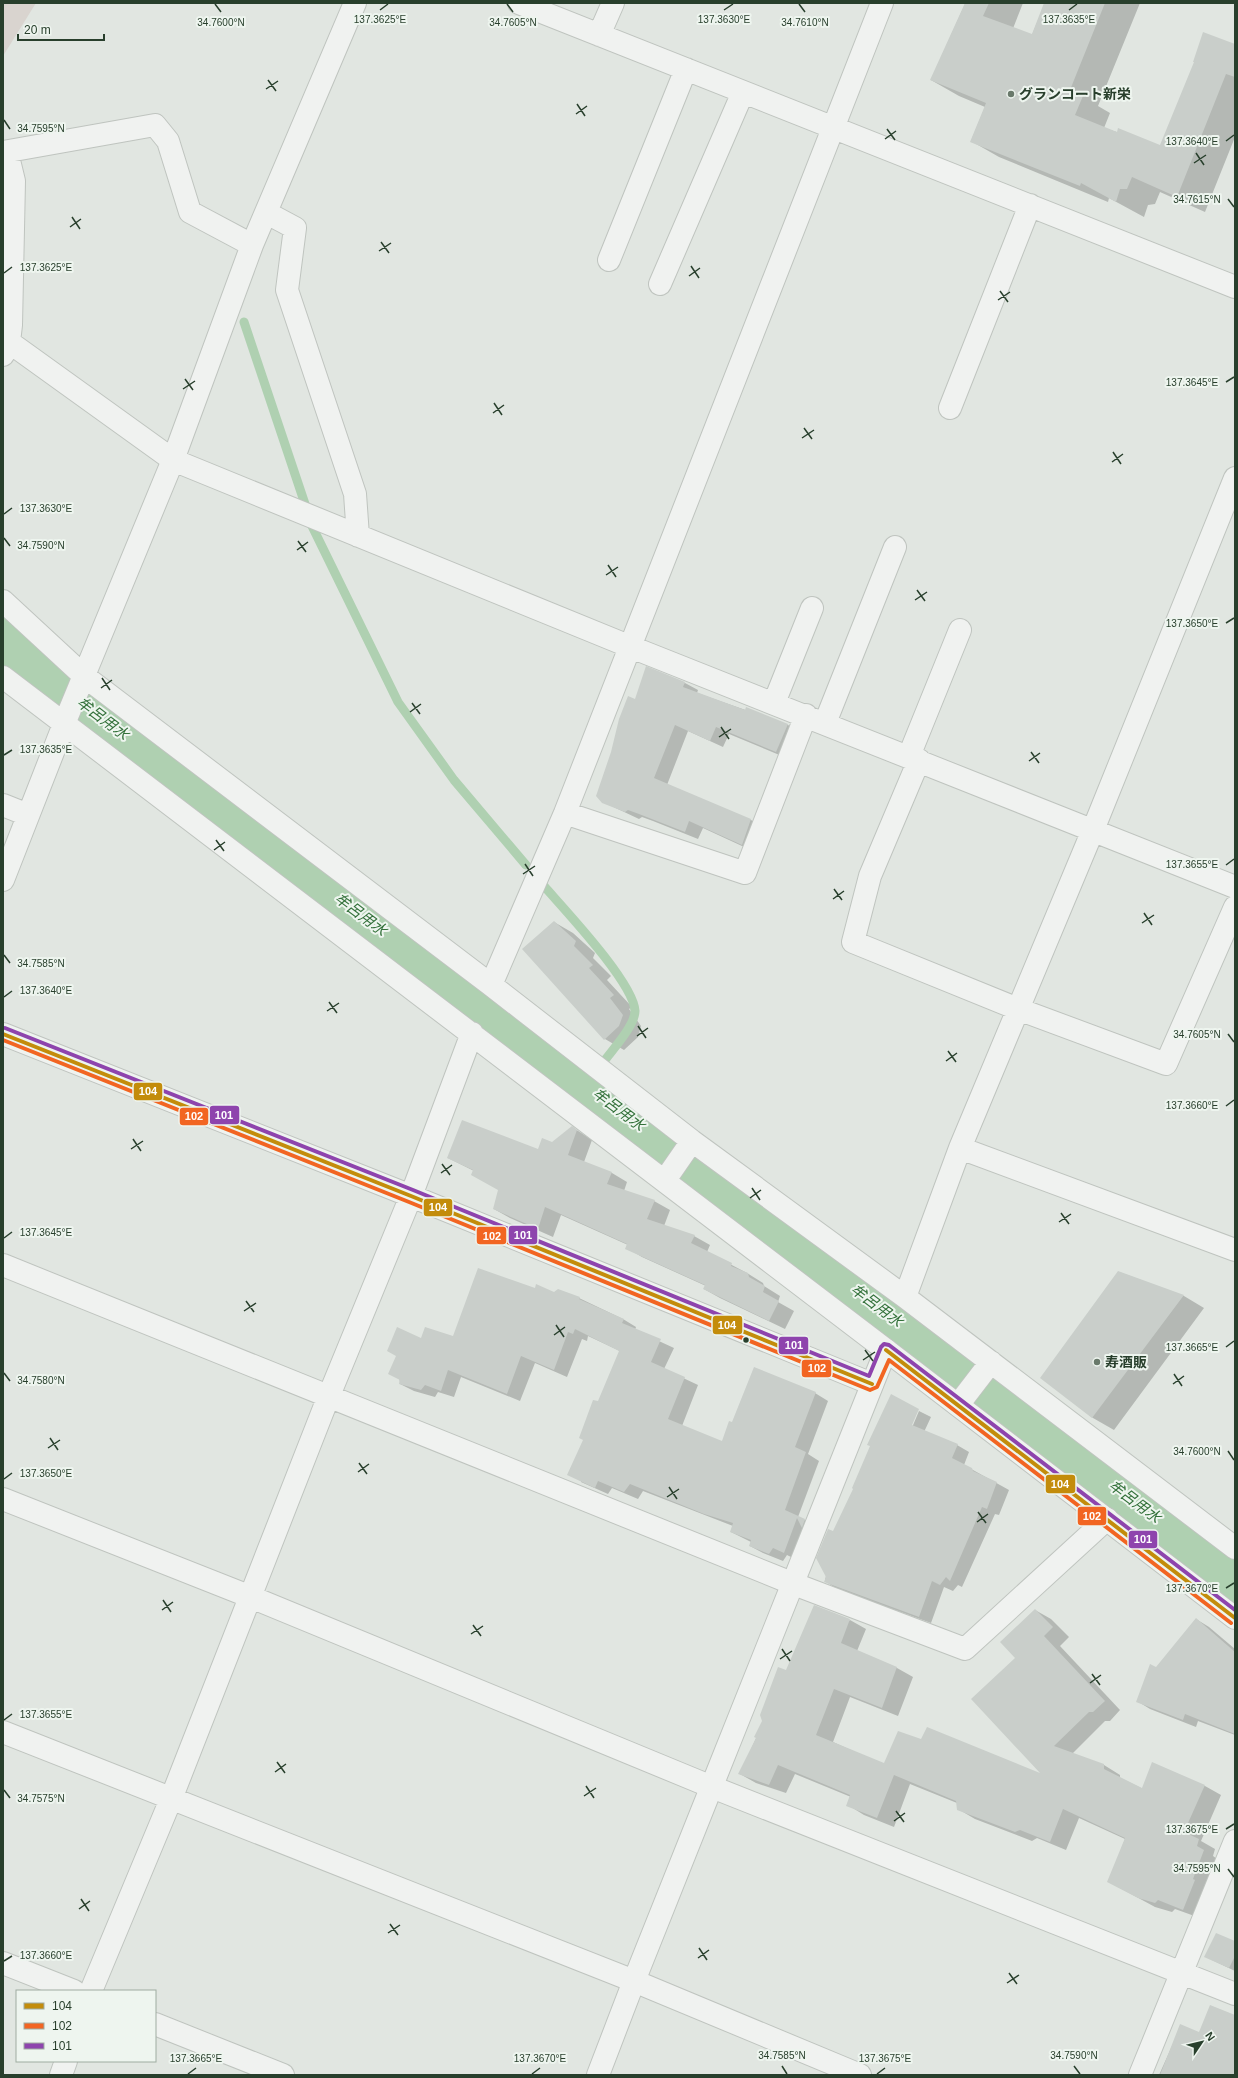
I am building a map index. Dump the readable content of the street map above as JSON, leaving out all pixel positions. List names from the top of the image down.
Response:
{
  "water": ["牟呂用水"],
  "places": ["グランコート新栄", "寿酒販"],
  "lines": ["transit line 101", "transit line 104", "transit line 102"],
  "legend": ["104", "102", "101"],
  "scale_bar": "20 m",
  "north": "top right",
  "coordinates": [
    "137.3625°E",
    "137.3630°E",
    "137.3635°E",
    "34.7600°N",
    "34.7605°N",
    "34.7610°N",
    "34.7595°N",
    "137.3640°E",
    "34.7615°N",
    "137.3645°E",
    "34.7590°N",
    "137.3650°E",
    "137.3655°E",
    "34.7585°N",
    "137.3660°E",
    "137.3665°E",
    "34.7580°N",
    "137.3670°E",
    "34.7575°N",
    "137.3675°E"
  ]
}
